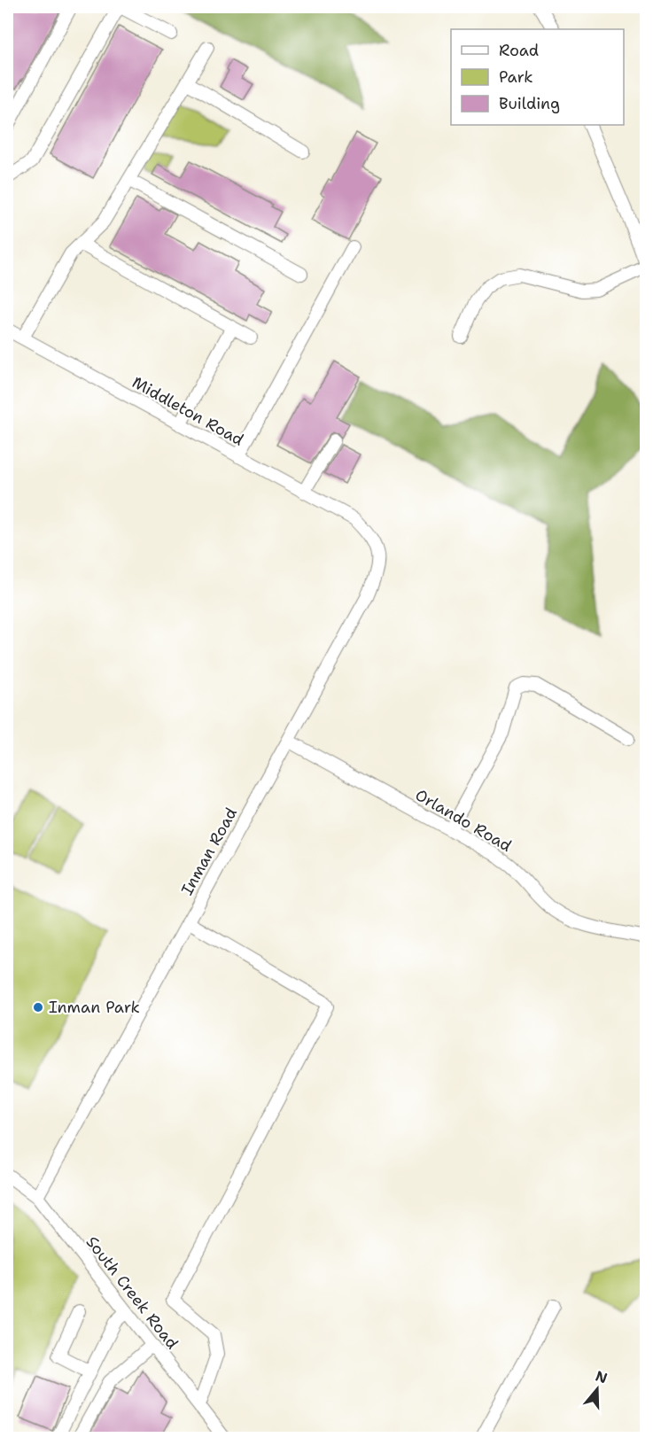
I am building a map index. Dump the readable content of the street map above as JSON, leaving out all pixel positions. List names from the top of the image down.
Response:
{
  "streets": {
    "street": [
      "Middleton Road",
      "Orlando Road",
      "Inman Road",
      "South Creek Road"
    ]
  },
  "crossings": [
    ["Middleton Road", "Inman Road"],
    ["Orlando Road", "Inman Road"],
    ["Inman Road", "South Creek Road"]
  ],
  "places": ["Inman Park"],
  "legend": ["Road", "Park", "Building"],
  "north": "top"
}
